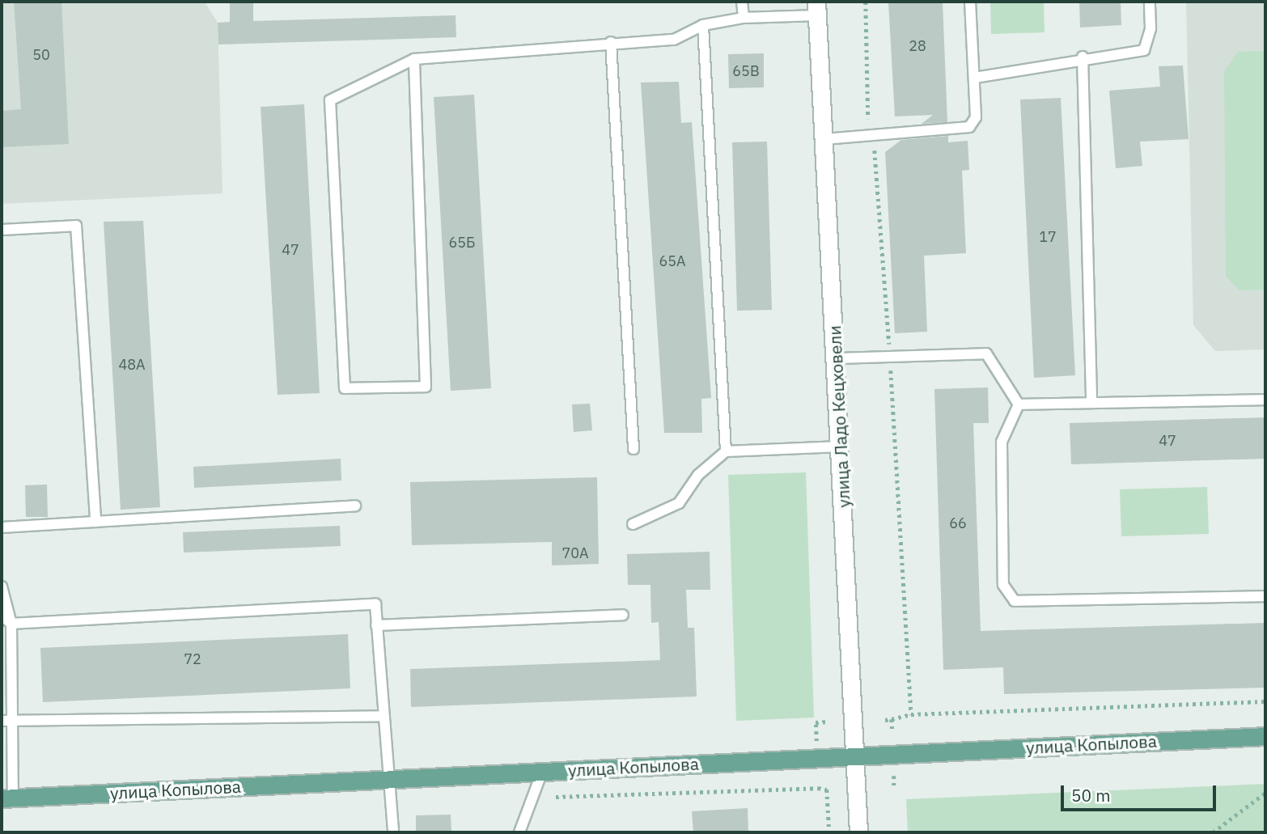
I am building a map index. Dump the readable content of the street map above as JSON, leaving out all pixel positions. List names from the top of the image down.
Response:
{
  "streets": {
    "main road": ["улица Ладо Кецховели", "улица Копылова"]
  },
  "crossings": [
    ["улица Ладо Кецховели", "улица Копылова"]
  ],
  "house_numbers": [
    "28",
    "50",
    "65В",
    "17",
    "65Б",
    "47",
    "65А",
    "48А",
    "47",
    "66",
    "70А",
    "72"
  ],
  "scale_bar": "50 m"
}
